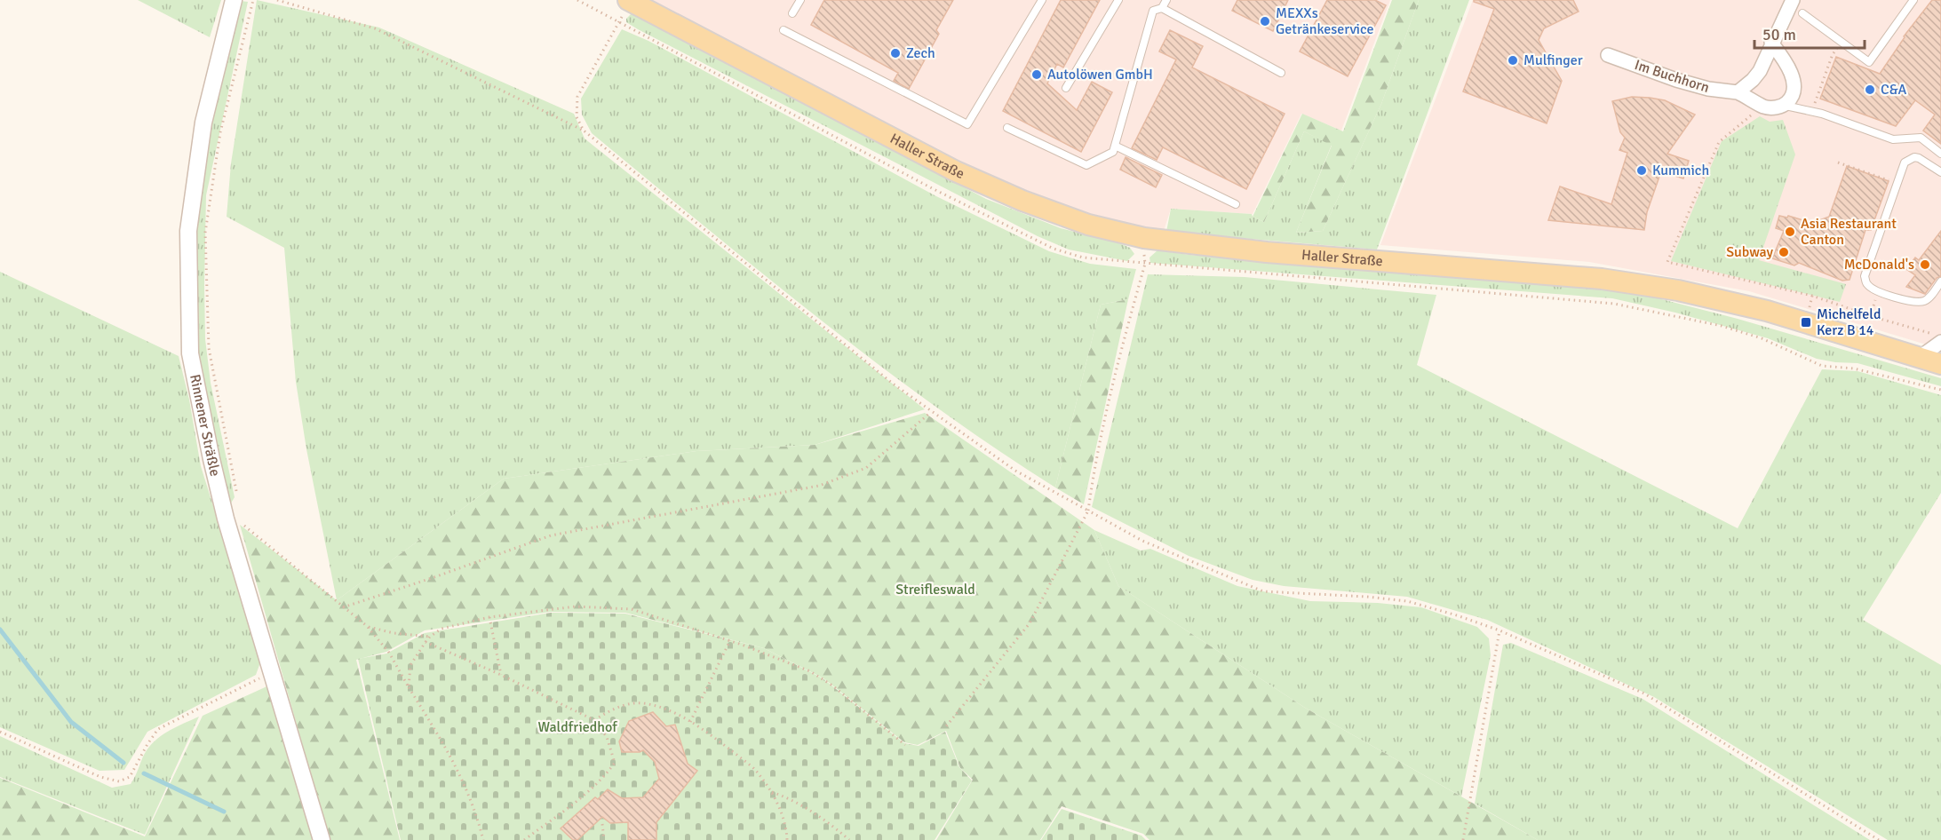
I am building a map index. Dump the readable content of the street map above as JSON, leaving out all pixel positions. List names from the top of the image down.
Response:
{
  "streets": {
    "main road": ["Haller Straße"],
    "street": ["Im Buchhorn", "Rinnener Sträßle"]
  },
  "parks": ["Streifleswald", "Waldfriedhof"],
  "places": {
    "other": [
      "MEXXs Getränkeservice",
      "Zech",
      "Mulfinger",
      "Autolöwen GmbH",
      "C&A",
      "Kummich",
      "Asia Restaurant Canton",
      "Subway",
      "McDonald's"
    ],
    "transit": ["Michelfeld Kerz B 14"]
  },
  "scale_bar": "50 m"
}
